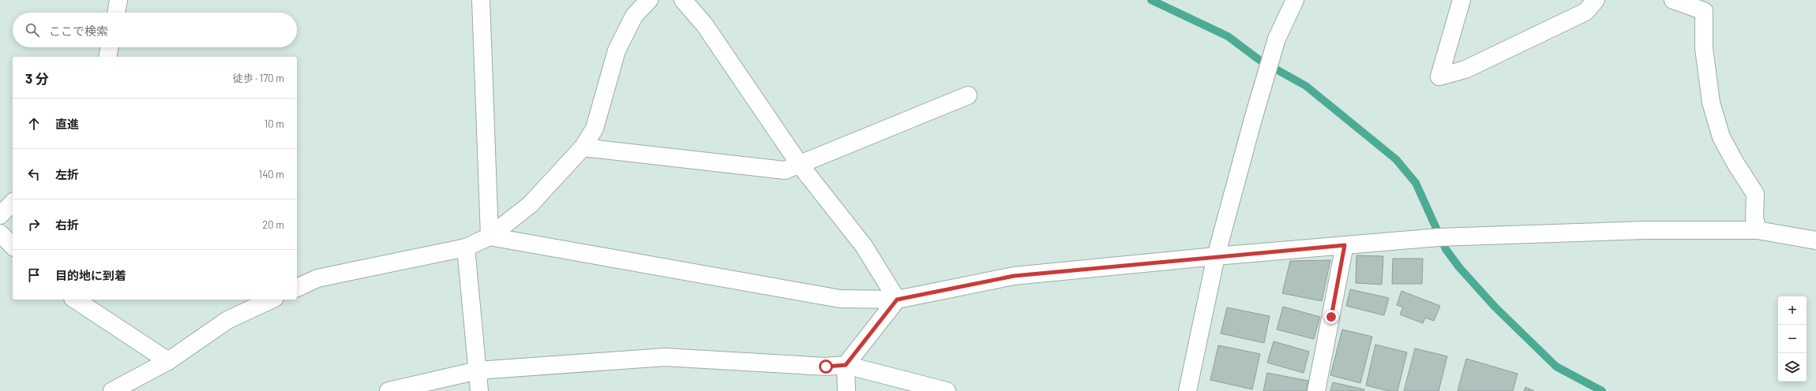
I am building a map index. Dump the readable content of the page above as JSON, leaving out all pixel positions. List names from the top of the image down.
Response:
{
  "page": {
    "search": "ここで検索",
    "heading": ["3 分", "徒歩 · 170 m"],
    "list": [
      ["直進", "10 m"],
      ["左折", "140 m"],
      ["右折", "20 m"],
      "目的地に到着"
    ],
    "map_buttons": ["+", "−"]
  }
}
